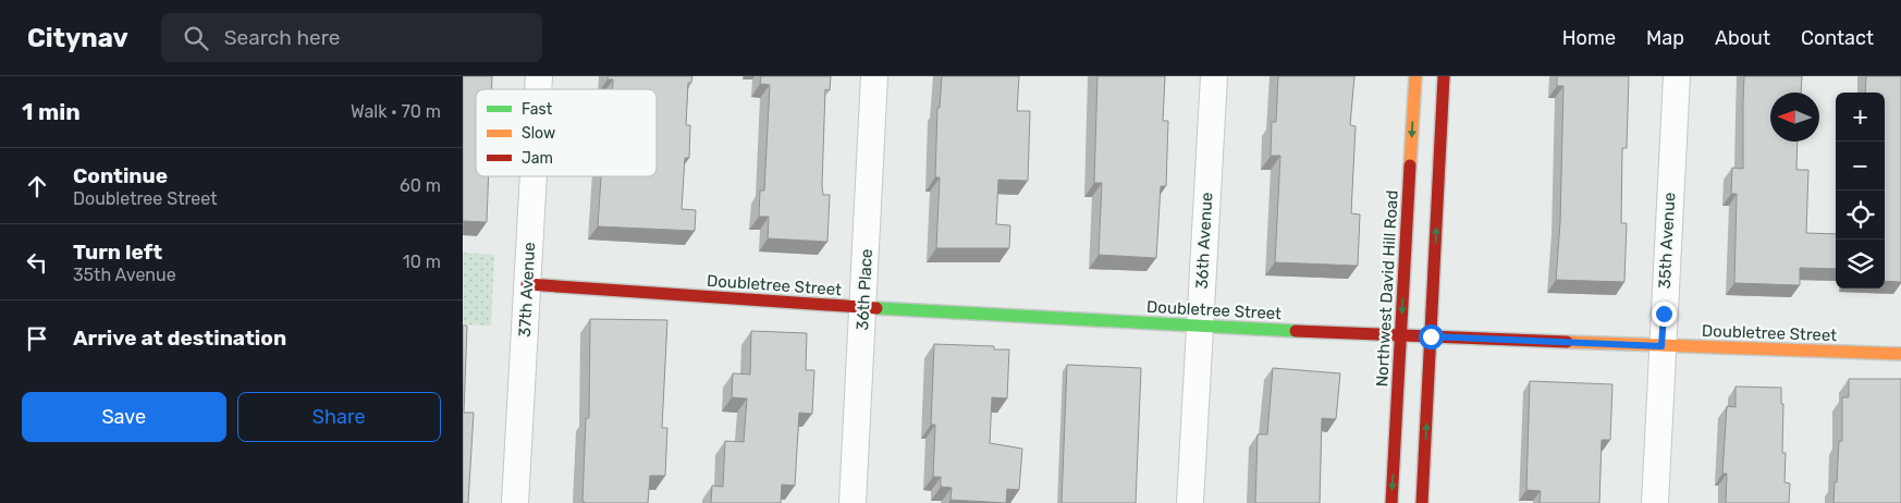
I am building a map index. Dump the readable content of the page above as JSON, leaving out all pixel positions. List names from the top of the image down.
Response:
{
  "streets": {
    "street": [
      "36th Avenue",
      "35th Avenue",
      "Doubletree Street",
      "Northwest David Hill Road",
      "37th Avenue",
      "36th Place"
    ]
  },
  "crossings": [
    ["36th Avenue", "Doubletree Street"],
    ["35th Avenue", "Doubletree Street"],
    ["Doubletree Street", "Northwest David Hill Road"],
    ["Doubletree Street", "37th Avenue"],
    ["Doubletree Street", "36th Place"]
  ],
  "legend": ["Fast", "Slow", "Jam"],
  "north": "left",
  "page": {
    "header": "Citynav",
    "search": "Search here",
    "nav": [
      "Home",
      "Map",
      "About",
      "Contact"
    ],
    "heading": ["1 min", "Walk · 70 m"],
    "map_buttons": ["+", "−"],
    "list": [
      ["Continue", "Doubletree Street", "60 m"],
      ["Turn left", "35th Avenue", "10 m"],
      "Arrive at destination"
    ],
    "buttons": ["Save", "Share"]
  }
}
